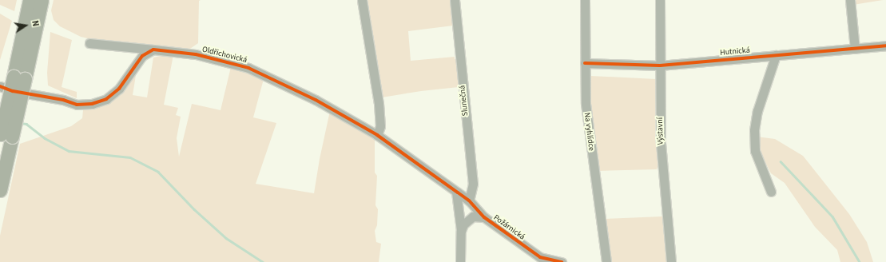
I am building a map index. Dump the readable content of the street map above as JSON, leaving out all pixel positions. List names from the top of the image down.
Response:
{
  "streets": {
    "street": [
      "Hutnická",
      "Oldřichovická",
      "Slunečná",
      "Výstavní",
      "Na vyhlídce",
      "Požárnická"
    ]
  },
  "crossings": [
    ["Hutnická", "Výstavní"],
    ["Hutnická", "Na vyhlídce"],
    ["Oldřichovická", "Požárnická"],
    ["Slunečná", "Požárnická"]
  ],
  "north": "right"
}
